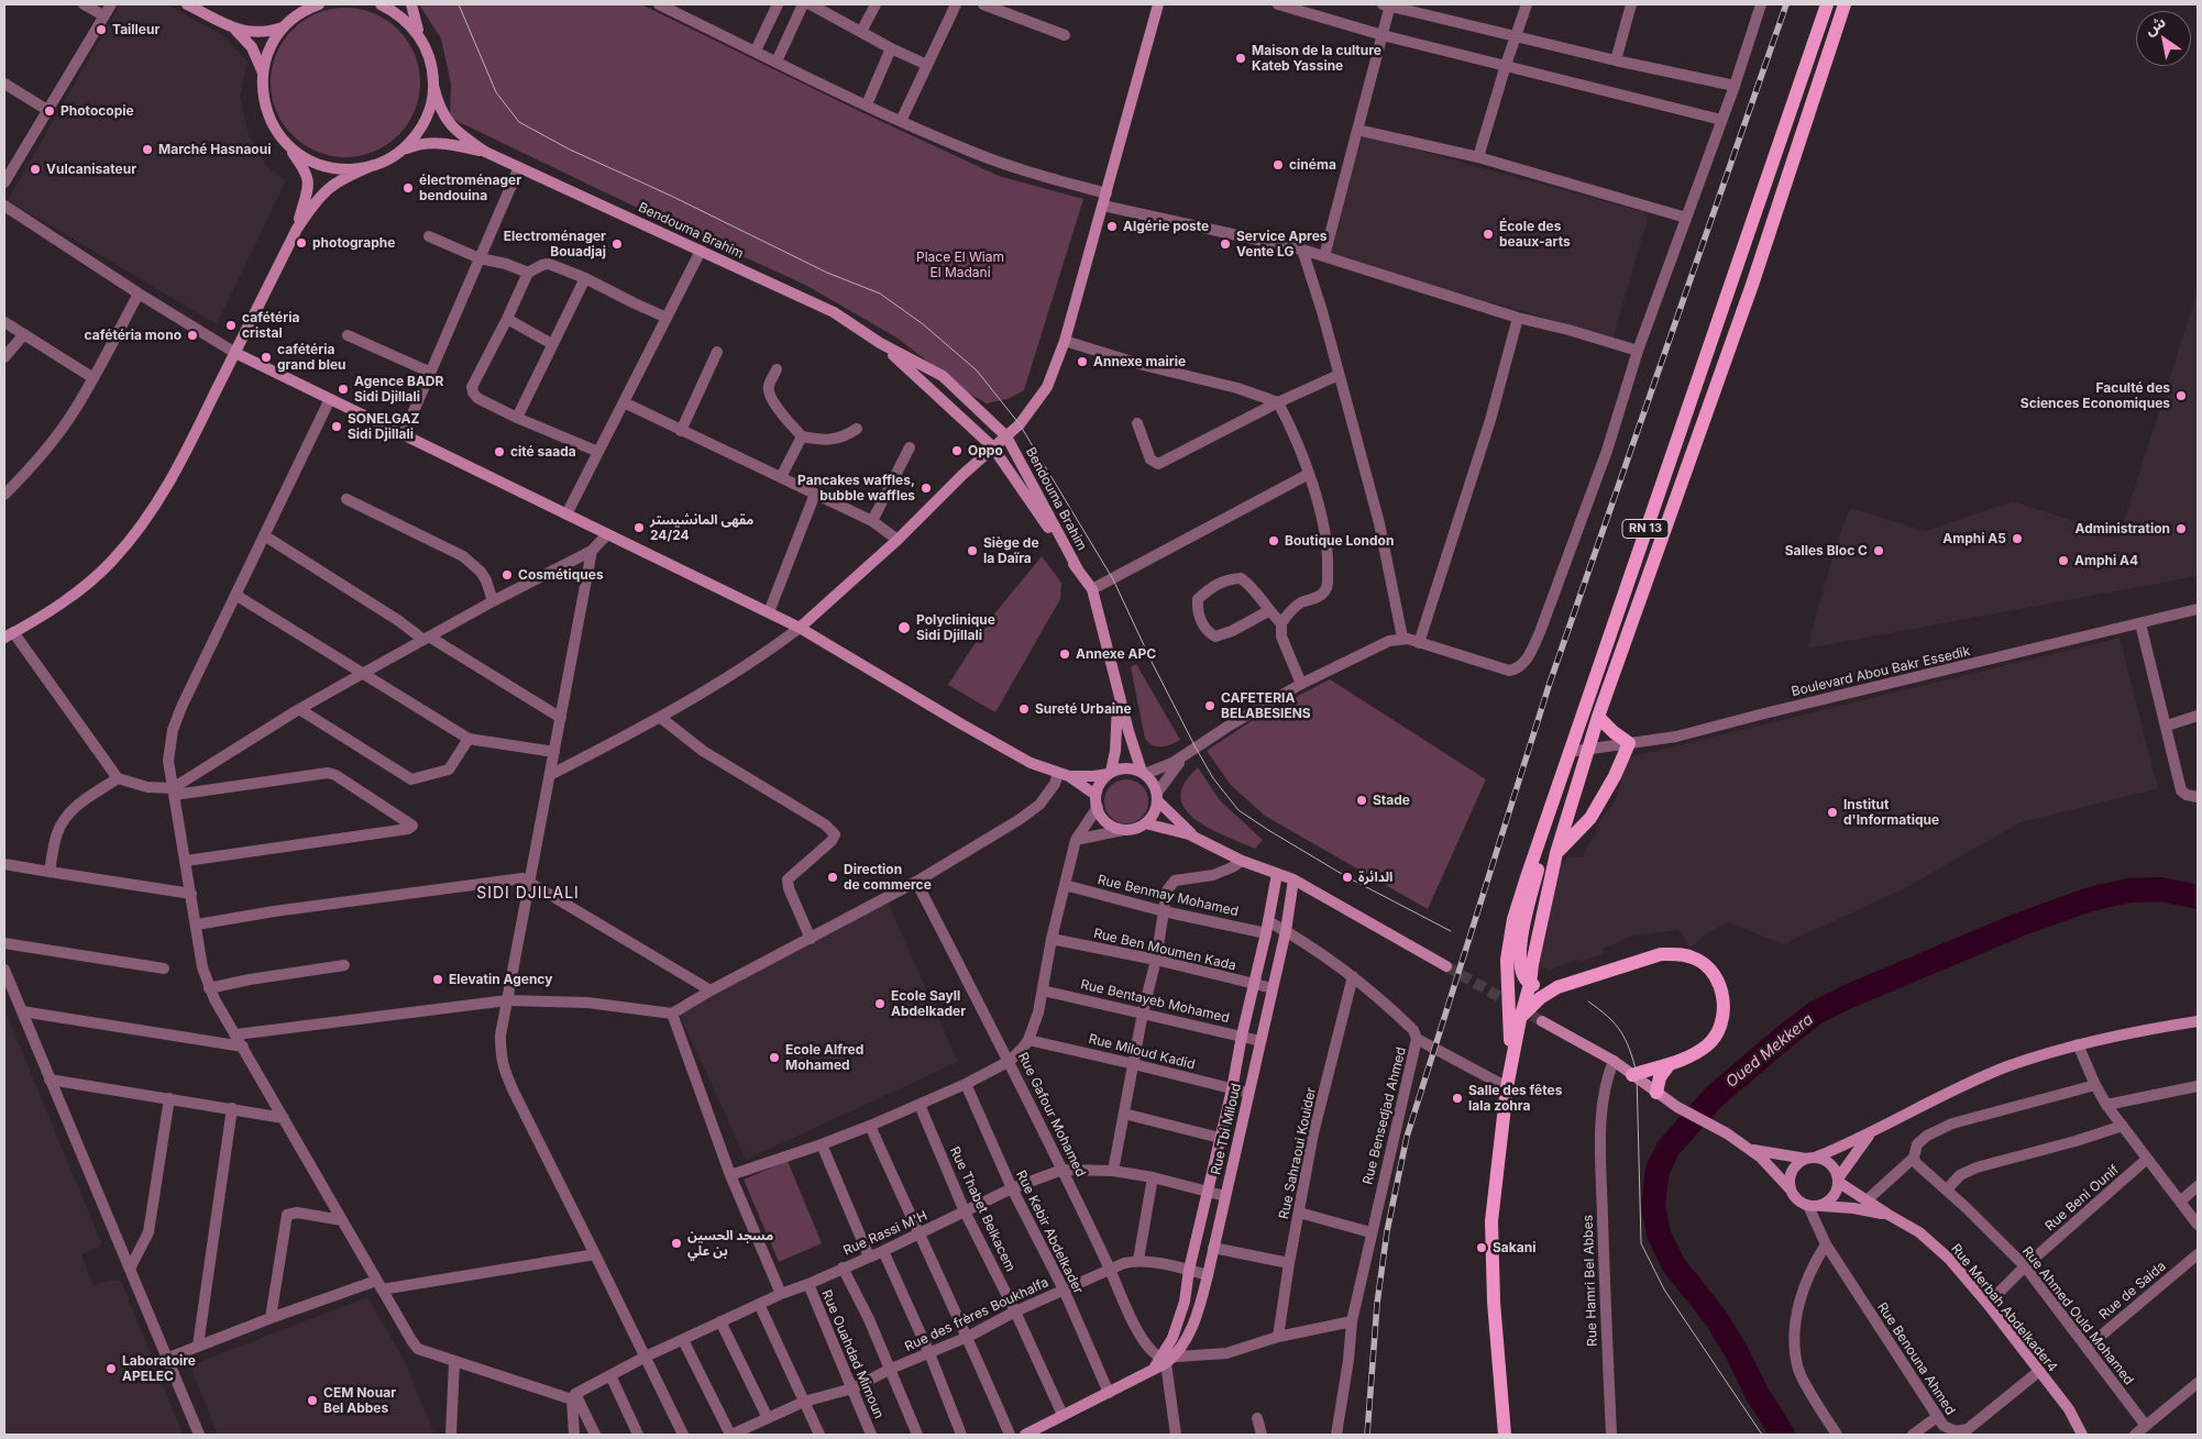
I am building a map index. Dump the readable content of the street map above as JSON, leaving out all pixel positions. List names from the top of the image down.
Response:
{
  "streets": {
    "main road": [
      "Bendouma Brahim",
      "RN 13",
      "Rue Tbi Miloud",
      "Rue Merbah Abdelkader4"
    ],
    "street": [
      "Boulevard Abou Bakr Essedik",
      "Rue Benmay Mohamed",
      "Rue Ben Moumen Kada",
      "Rue Bentayeb Mohamed",
      "Rue Miloud Kadid",
      "Rue Gafour Mohamed",
      "Rue Bensedjad Ahmed",
      "Rue Sahraoui Kouider",
      "Rue Beni Ounif",
      "Rue Thabet Belkacem",
      "Rue Kebir Abdelkader",
      "Rue Rassi M'H",
      "Rue Hamri Bel Abbes",
      "Rue de Saida",
      "Rue des frères Boukhalfa",
      "Rue Ahmed Ould Mohamed",
      "Rue Ouahdad Mimoun",
      "Rue Benouna Ahmed"
    ]
  },
  "crossings": [
    ["RN 13", "Boulevard Abou Bakr Essedik"],
    ["Rue Benmay Mohamed", "Rue Bensedjad Ahmed"],
    ["Rue Ben Moumen Kada", "Rue Tbi Miloud"],
    ["Rue Bentayeb Mohamed", "Rue Tbi Miloud"],
    ["Rue Miloud Kadid", "Rue Tbi Miloud"],
    ["Rue Gafour Mohamed", "Rue Tbi Miloud"],
    ["Rue Gafour Mohamed", "Rue Rassi M'H"],
    ["Rue Gafour Mohamed", "Rue des frères Boukhalfa"],
    ["Rue Bensedjad Ahmed", "Rue Tbi Miloud"],
    ["Rue Bensedjad Ahmed", "Rue Sahraoui Kouider"],
    ["Rue Tbi Miloud", "Rue Rassi M'H"],
    ["Rue Tbi Miloud", "Rue des frères Boukhalfa"],
    ["Rue Beni Ounif", "Rue Merbah Abdelkader4"],
    ["Rue Beni Ounif", "Rue Ahmed Ould Mohamed"],
    ["Rue Thabet Belkacem", "Rue Rassi M'H"],
    ["Rue Thabet Belkacem", "Rue des frères Boukhalfa"],
    ["Rue Kebir Abdelkader", "Rue Rassi M'H"],
    ["Rue Kebir Abdelkader", "Rue des frères Boukhalfa"],
    ["Rue Rassi M'H", "Rue Ouahdad Mimoun"],
    ["Rue de Saida", "Rue Ahmed Ould Mohamed"],
    ["Rue Merbah Abdelkader4", "Rue Benouna Ahmed"],
    ["Rue des frères Boukhalfa", "Rue Ouahdad Mimoun"]
  ],
  "districts": ["SIDI DJILALI"],
  "water": ["Oued Mekkera"],
  "parks": ["Place El Wiam El Madani"],
  "places": [
    "Tailleur",
    "Maison de la culture Kateb Yassine",
    "Photocopie",
    "Marché Hasnaoui",
    "cinéma",
    "Vulcanisateur",
    "électroménager bendouina",
    "Algérie poste",
    "École des beaux-arts",
    "photographe",
    "Electroménager Bouadjaj",
    "Service Apres Vente LG",
    "cafétéria cristal",
    "cafétéria mono",
    "cafétéria grand bleu",
    "Annexe mairie",
    "Agence BADR Sidi Djillali",
    "Faculté des Sciences Economiques",
    "SONELGAZ Sidi Djillali",
    "Oppo",
    "cité saada",
    "Pancakes waffles, bubble waffles",
    "مقهى المانشيستر 24/24",
    "Administration",
    "Amphi A5",
    "Boutique London",
    "Siège de la Daïra",
    "Salles Bloc C",
    "Amphi A4",
    "Cosmétiques",
    "Polyclinique Sidi Djillali",
    "Annexe APC",
    "CAFETERIA BELABESIENS",
    "Sureté Urbaine",
    "Stade",
    "Institut d'Informatique",
    "Direction de commerce",
    "الدائرة",
    "Elevatin Agency",
    "Ecole Sayll Abdelkader",
    "Ecole Alfred Mohamed",
    "Salle des fêtes lala zohra",
    "مسجد الحسين بن علي",
    "Sakani",
    "Laboratoire APELEC",
    "CEM Nouar Bel Abbes"
  ],
  "north": "top left"
}
